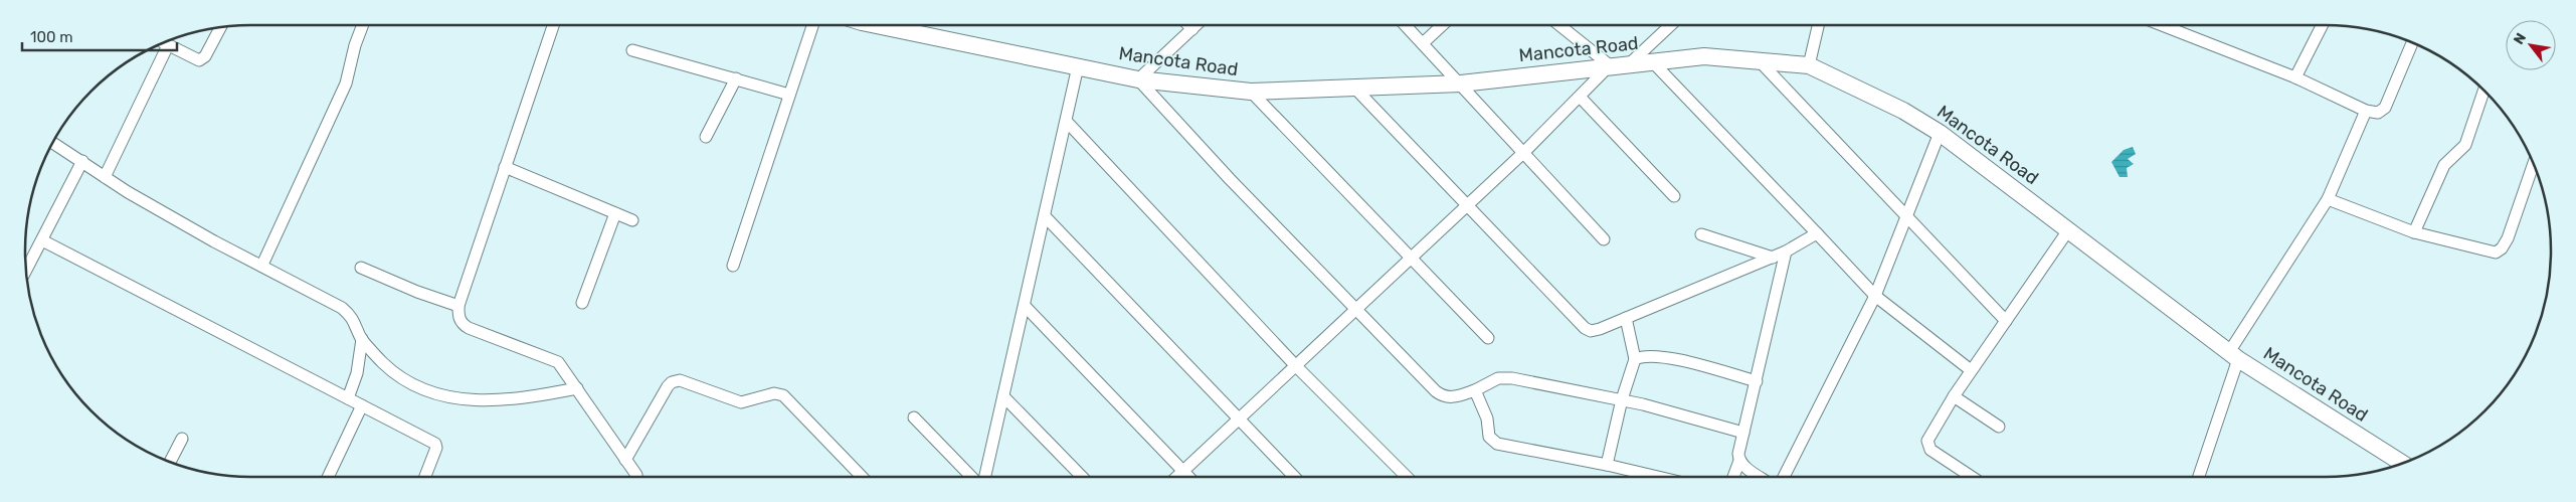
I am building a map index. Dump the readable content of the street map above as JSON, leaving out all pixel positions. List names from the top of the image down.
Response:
{
  "streets": {
    "main road": ["Mancota Road"]
  },
  "scale_bar": "100 m",
  "north": "top left"
}
